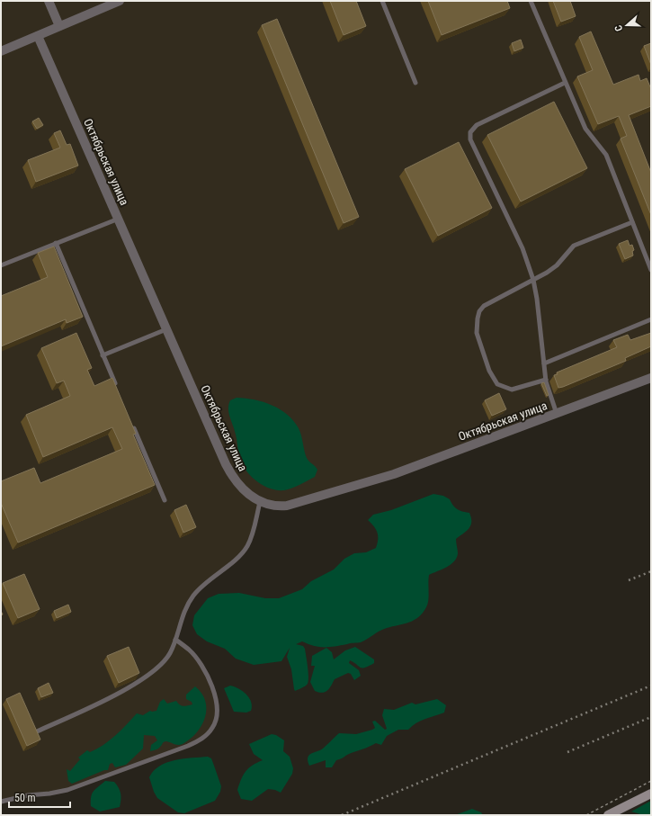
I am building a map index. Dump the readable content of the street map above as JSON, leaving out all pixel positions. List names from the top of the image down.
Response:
{
  "streets": {
    "street": ["Октябрьская улица"]
  },
  "scale_bar": "50 m",
  "north": "left"
}
